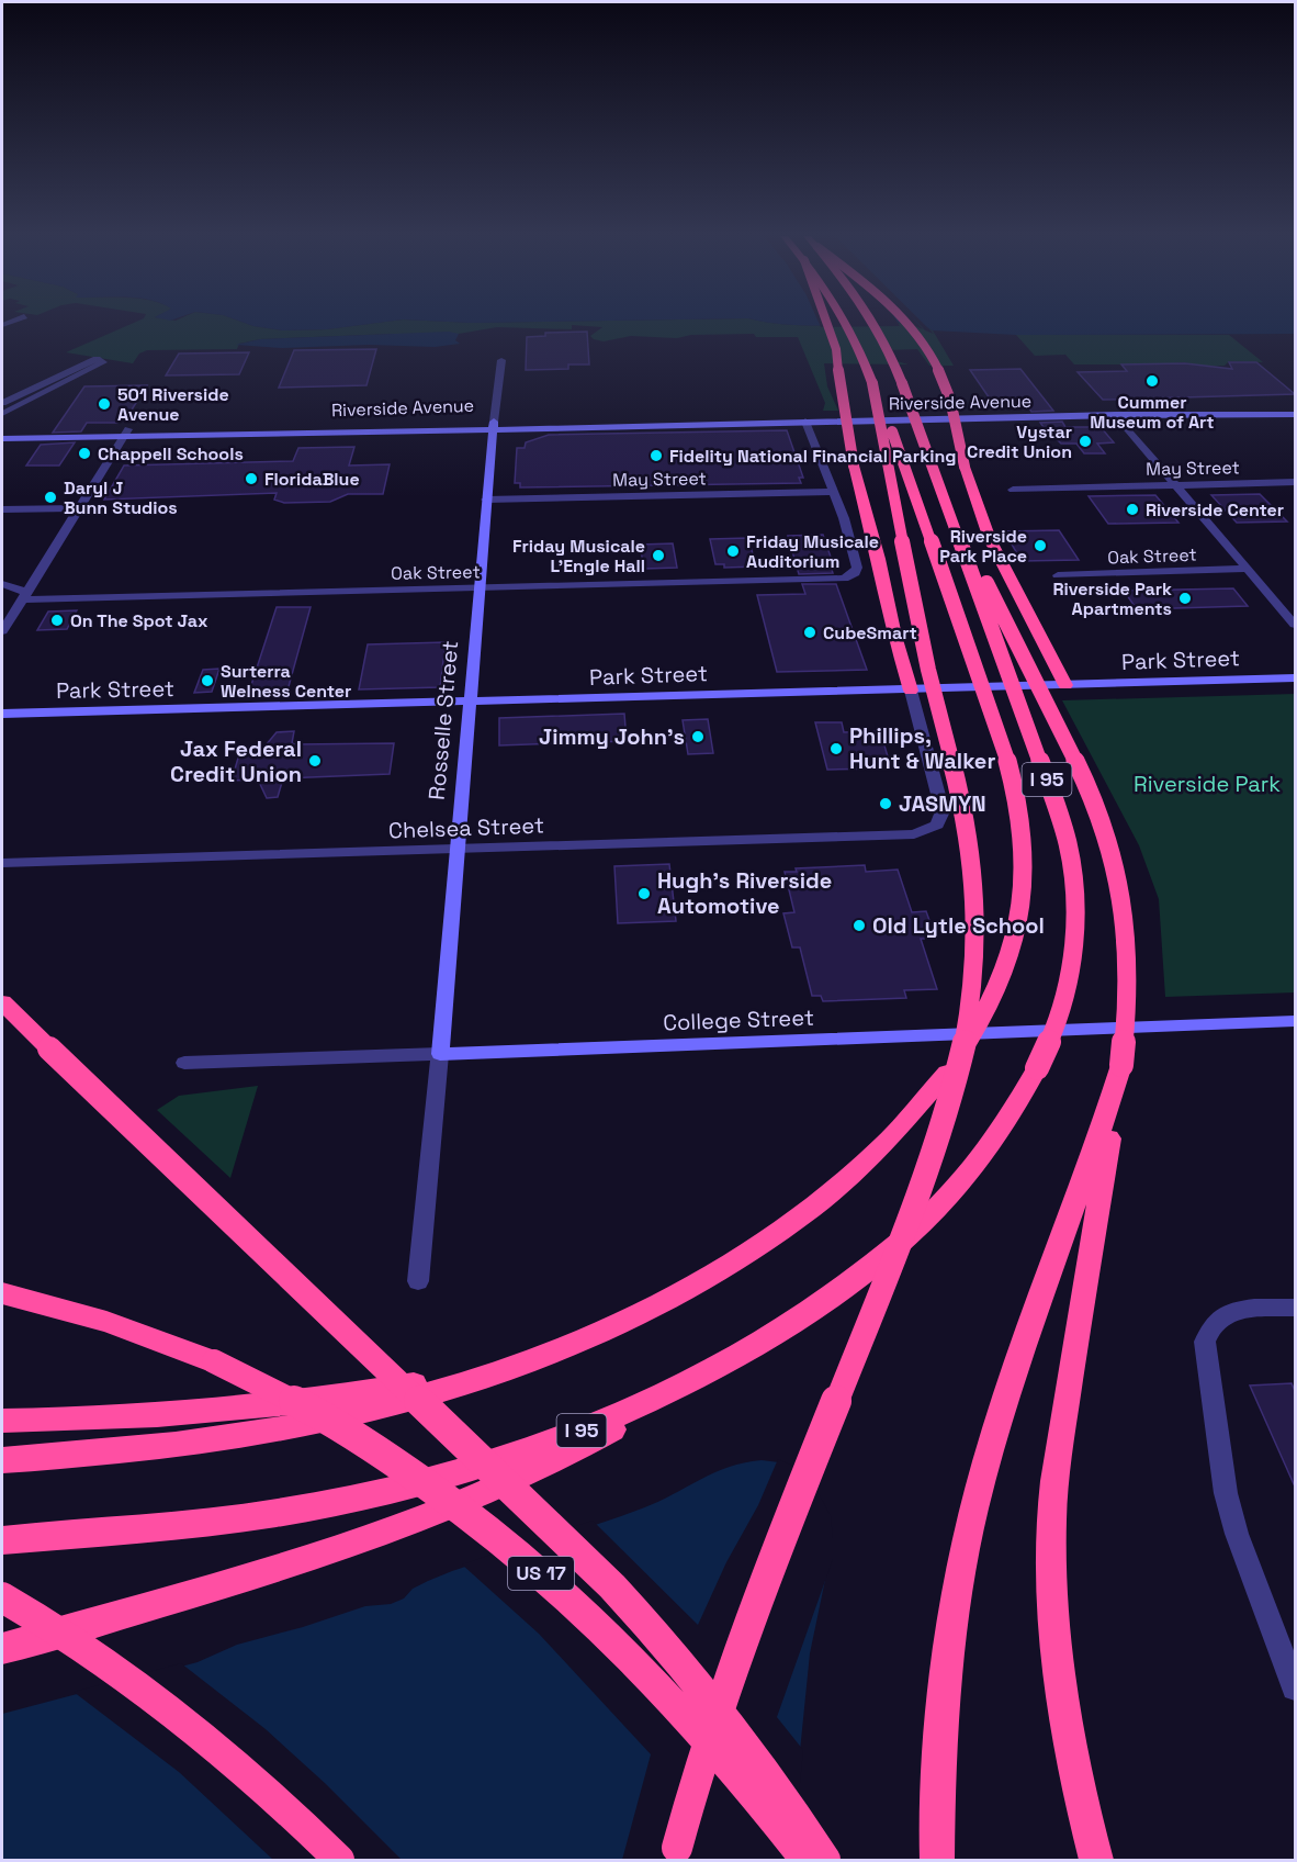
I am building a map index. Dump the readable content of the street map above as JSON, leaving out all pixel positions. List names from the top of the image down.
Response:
{
  "streets": {
    "highway": ["I 95", "US 17"],
    "main road": [
      "Riverside Avenue",
      "Park Street",
      "Rosselle Street",
      "College Street"
    ],
    "street": ["May Street", "Oak Street", "Chelsea Street"]
  },
  "crossings": [
    ["Riverside Avenue", "Rosselle Street"],
    ["May Street", "Oak Street"],
    ["May Street", "Rosselle Street"],
    ["Oak Street", "Rosselle Street"],
    ["Park Street", "Rosselle Street"],
    ["Park Street", "Chelsea Street"],
    ["Rosselle Street", "Chelsea Street"],
    ["Rosselle Street", "College Street"]
  ],
  "parks": ["Riverside Park"],
  "places": [
    "Cummer Museum of Art",
    "501 Riverside Avenue",
    "Vystar Credit Union",
    "Chappell Schools",
    "Fidelity National Financial Parking",
    "FloridaBlue",
    "Daryl J Bunn Studios",
    "Riverside Center",
    "Riverside Park Place",
    "Friday Musicale Auditorium",
    "Friday Musicale L'Engle Hall",
    "Riverside Park Apartments",
    "On The Spot Jax",
    "CubeSmart",
    "Surterra Welness Center",
    "Jimmy John's",
    "Phillips, Hunt & Walker",
    "Jax Federal Credit Union",
    "JASMYN",
    "Hugh's Riverside Automotive",
    "Old Lytle School"
  ]
}
